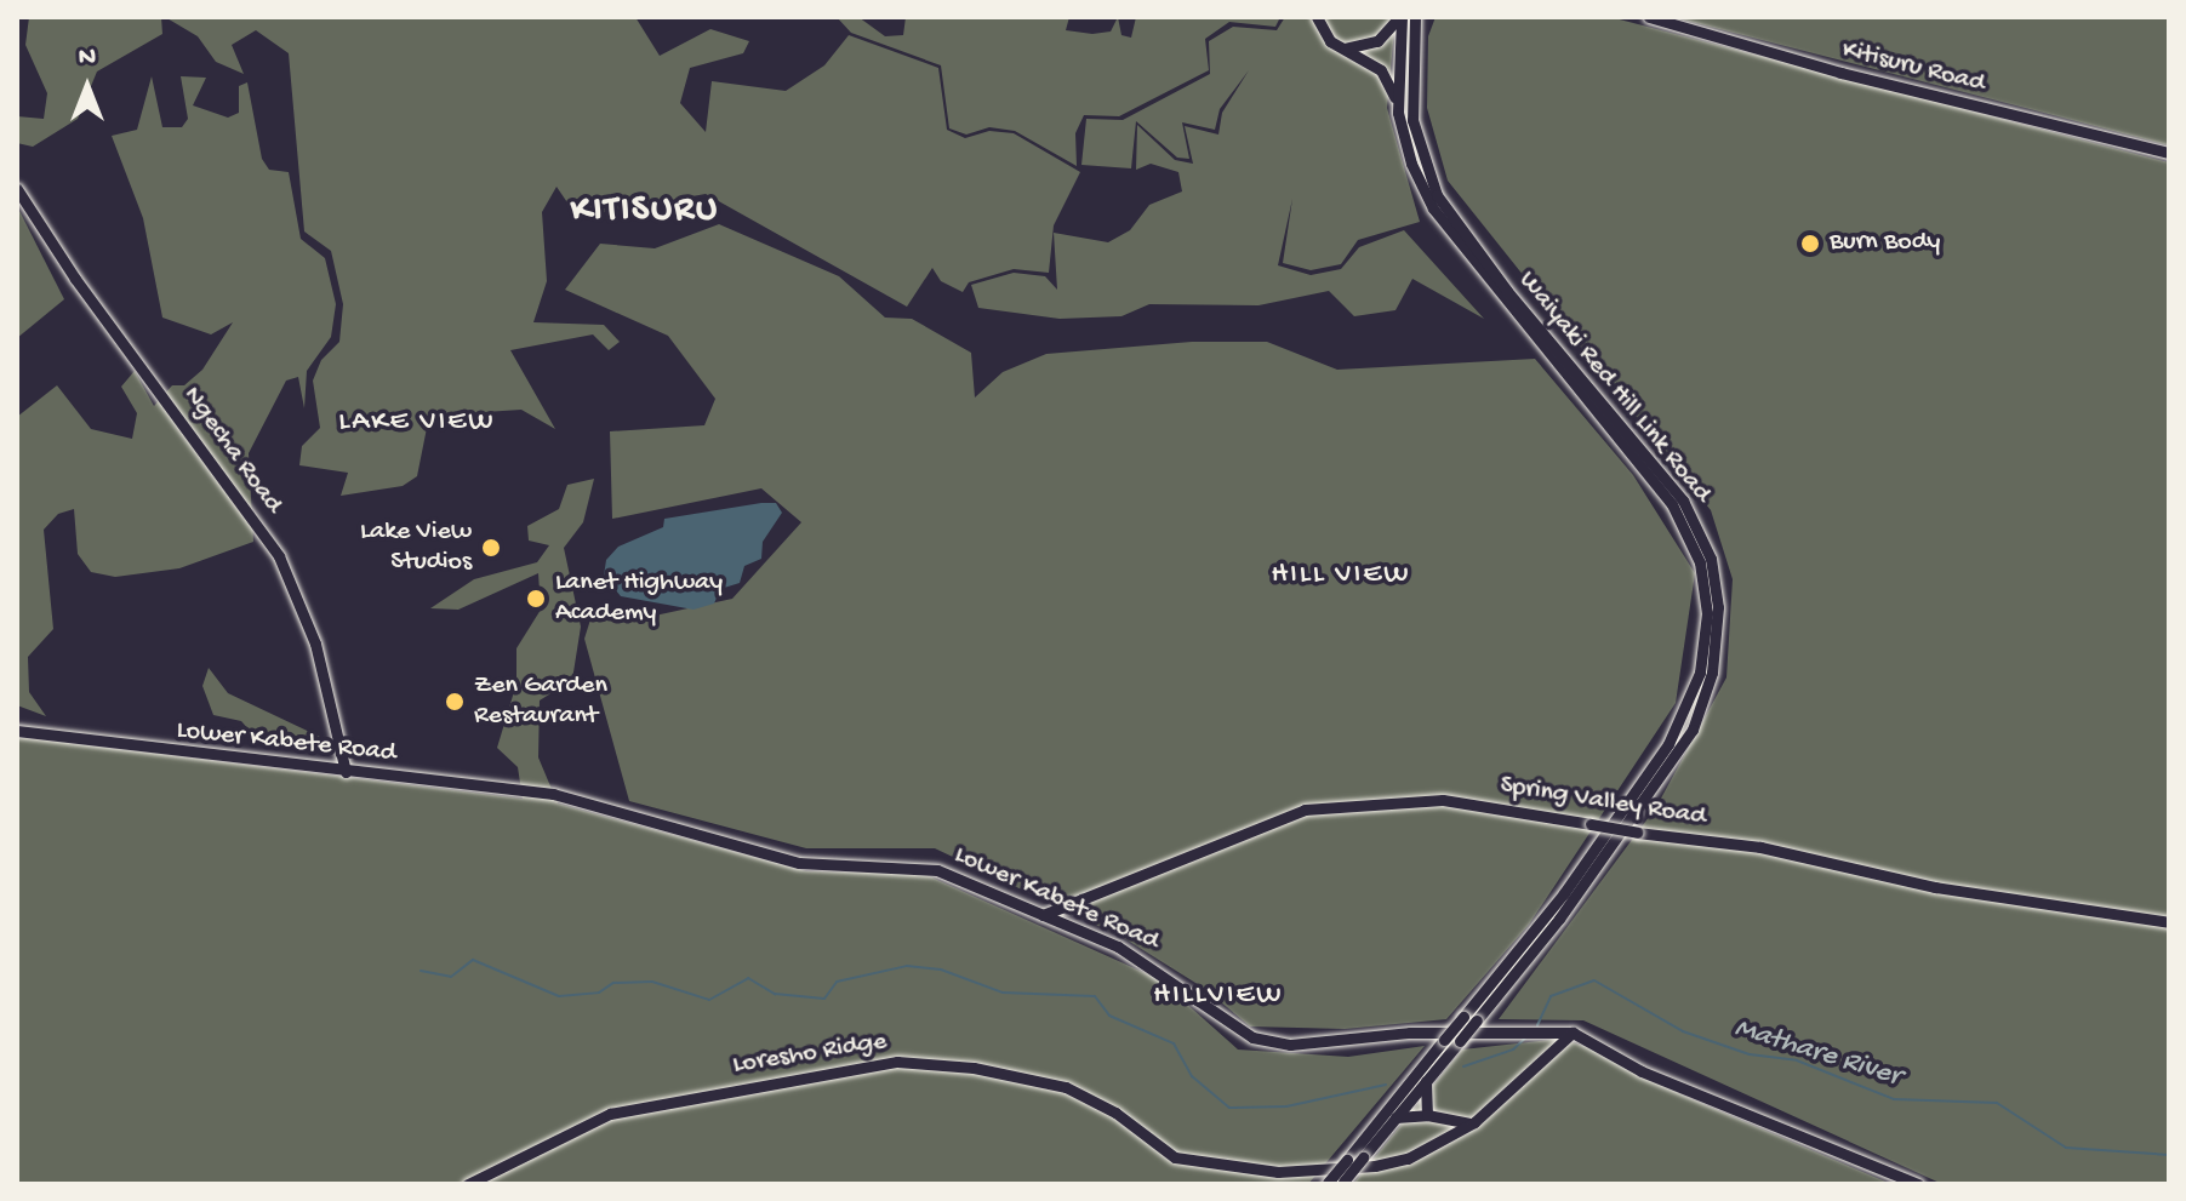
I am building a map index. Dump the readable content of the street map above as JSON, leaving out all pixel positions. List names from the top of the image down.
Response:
{
  "streets": {
    "main road": [
      "Kitisuru Road",
      "Waiyaki Red Hill Link Road",
      "Ngecha Road",
      "Lower Kabete Road",
      "Spring Valley Road",
      "Loresho Ridge"
    ]
  },
  "crossings": [
    ["Ngecha Road", "Lower Kabete Road"],
    ["Lower Kabete Road", "Spring Valley Road"],
    ["Lower Kabete Road", "Loresho Ridge"]
  ],
  "districts": [
    "KITISURU",
    "LAKE VIEW",
    "HILL VIEW",
    "HILLVIEW"
  ],
  "water": ["Mathare River"],
  "places": [
    "Burn Body",
    "Lake View Studios",
    "Lanet Highway Academy",
    "Zen Garden Restaurant"
  ],
  "north": "top"
}
